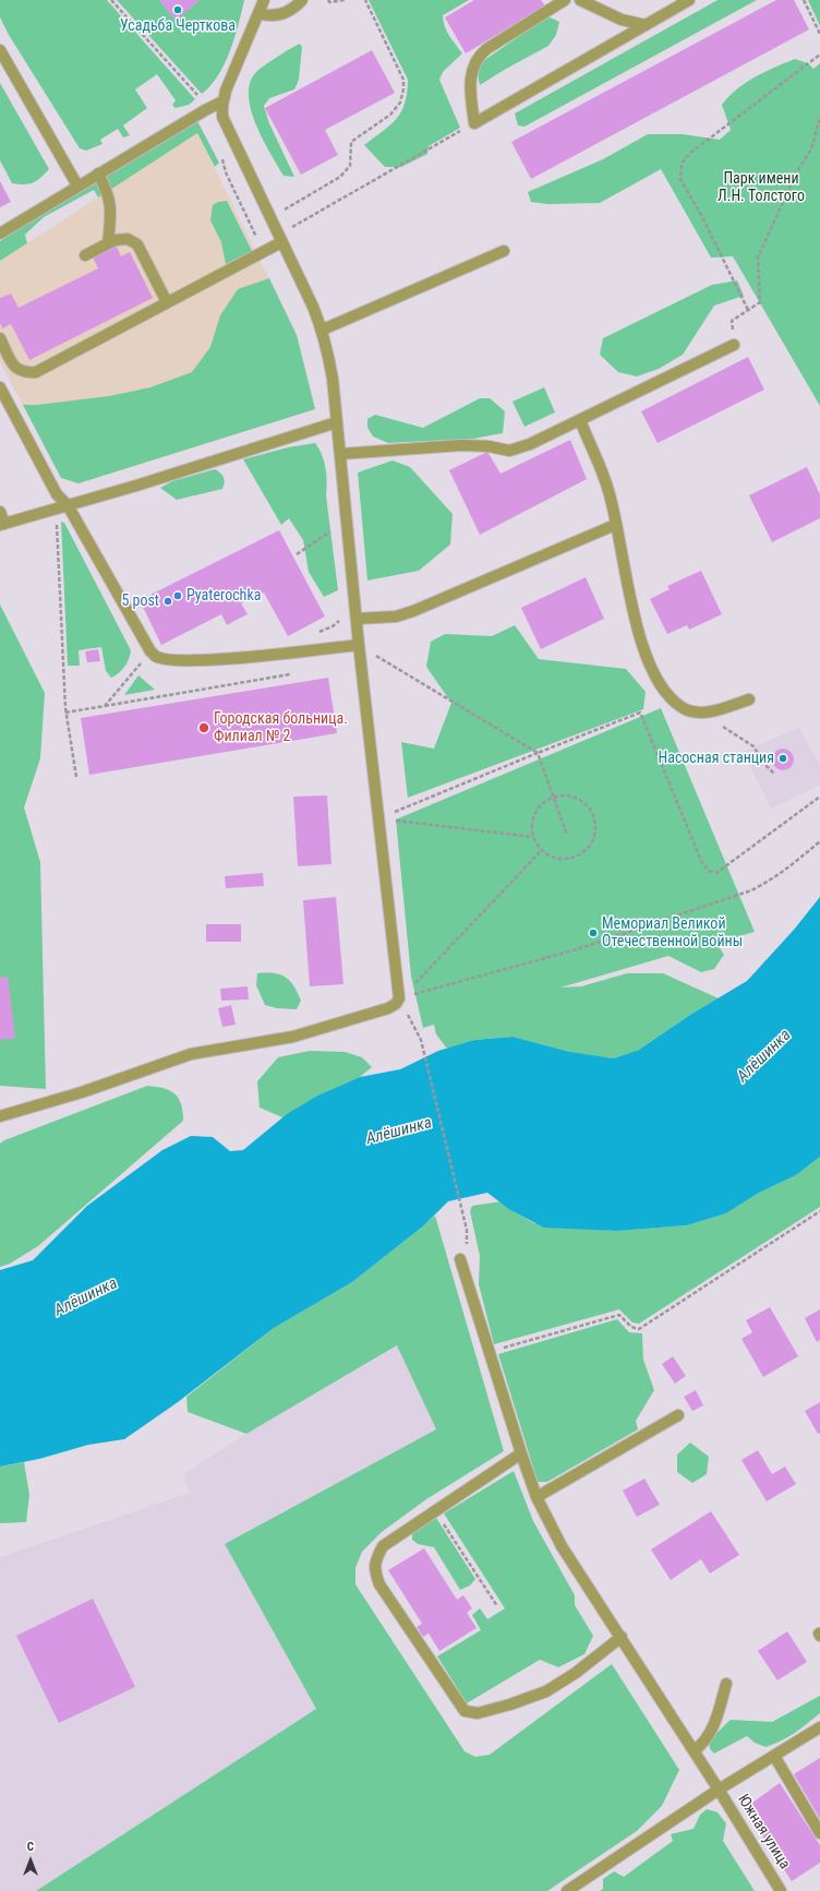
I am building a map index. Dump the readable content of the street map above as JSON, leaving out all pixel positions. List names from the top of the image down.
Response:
{
  "streets": {
    "street": ["Южная улица"]
  },
  "water": ["Алёшинка"],
  "parks": ["Парк имени Л.Н. Толстого"],
  "places": [
    "Усадьба Черткова",
    "Pyaterochka",
    "5 post",
    "Городская больница. Филиал № 2",
    "Насосная станция",
    "Мемориал Великой Отечественной войны"
  ],
  "north": "top"
}
